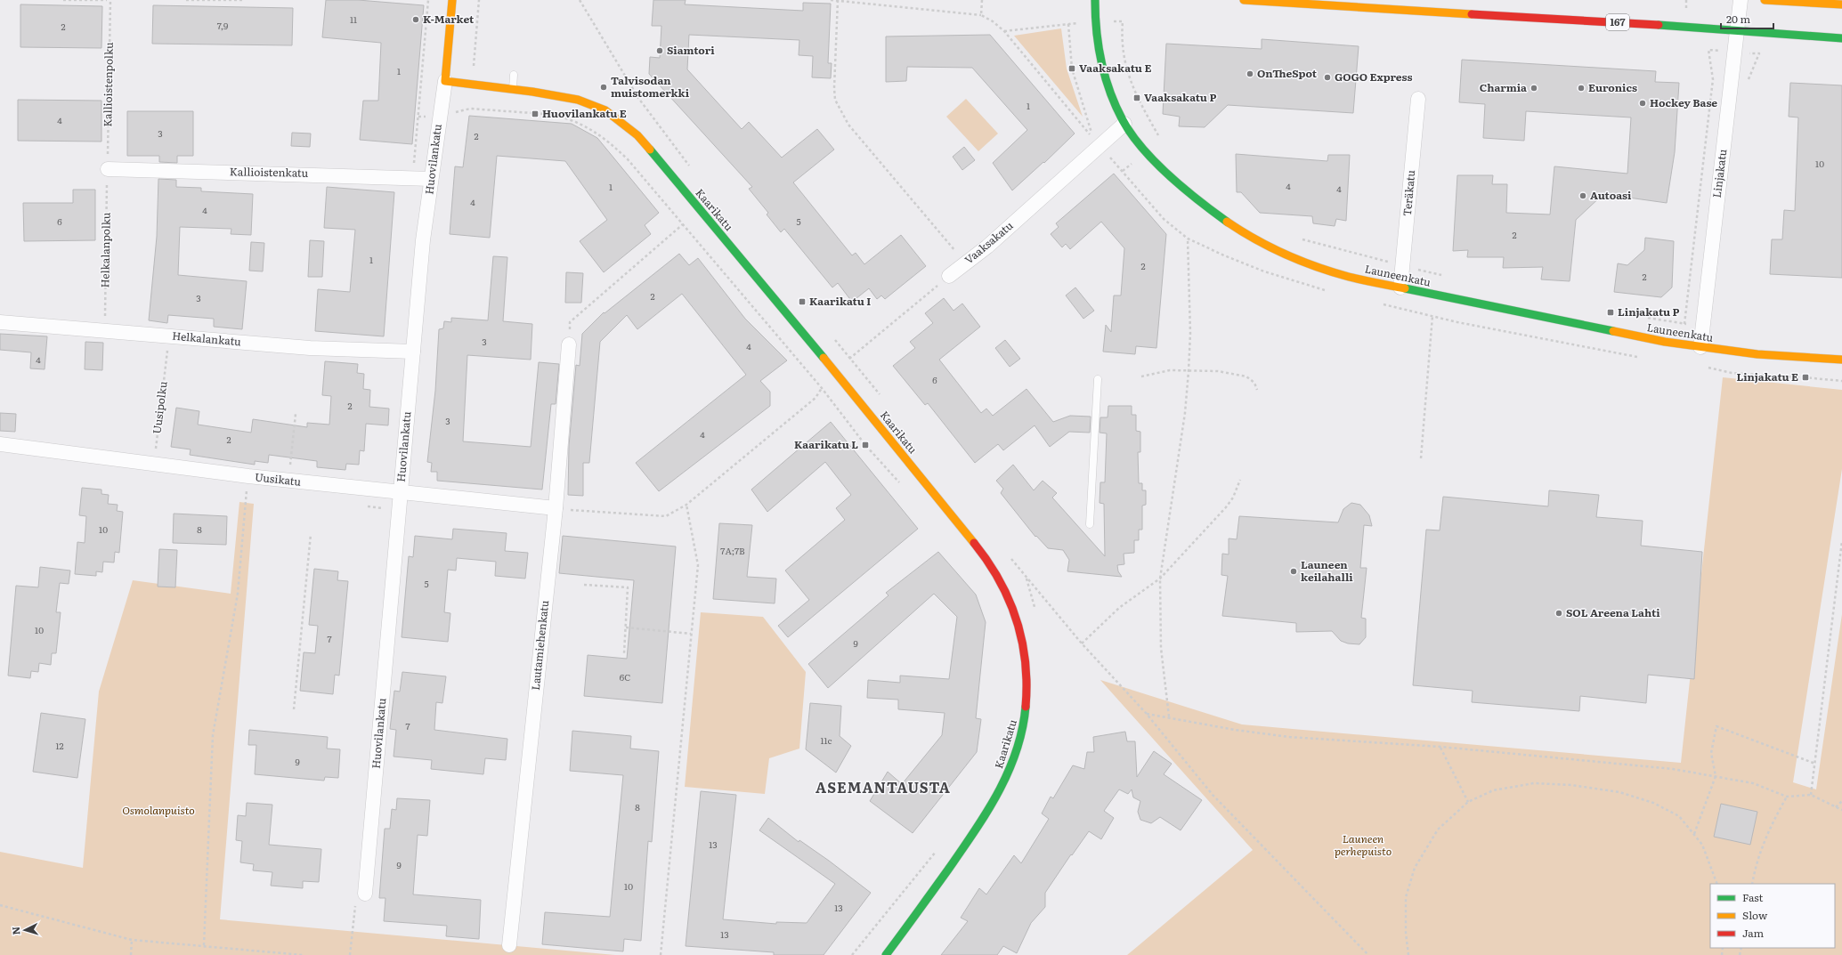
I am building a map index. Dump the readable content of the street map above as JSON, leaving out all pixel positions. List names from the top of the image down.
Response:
{
  "streets": {
    "street": [
      "167",
      "Huovilankatu",
      "Kallioistenkatu",
      "Linjakatu",
      "Teräkatu",
      "Kaarikatu",
      "Vaaksakatu",
      "Launeenkatu",
      "Helkalankatu",
      "Uusikatu",
      "Lautamiehenkatu"
    ],
    "path": ["Kallioistenpolku", "Helkalanpolku", "Uusipolku"]
  },
  "crossings": [
    ["167", "Linjakatu"],
    ["Kallioistenpolku", "Kallioistenkatu"],
    ["Kallioistenpolku", "Helkalanpolku"],
    ["Huovilankatu", "Kallioistenkatu"],
    ["Huovilankatu", "Kaarikatu"],
    ["Huovilankatu", "Helkalankatu"],
    ["Huovilankatu", "Uusikatu"],
    ["Kallioistenkatu", "Helkalanpolku"],
    ["Linjakatu", "Launeenkatu"],
    ["Teräkatu", "Launeenkatu"],
    ["Vaaksakatu", "Launeenkatu"],
    ["Helkalanpolku", "Helkalankatu"],
    ["Helkalankatu", "Uusipolku"],
    ["Uusipolku", "Uusikatu"],
    ["Uusikatu", "Lautamiehenkatu"]
  ],
  "districts": ["ASEMANTAUSTA"],
  "parks": ["Osmolanpuisto", "Launeen perhepuisto"],
  "places": {
    "other": [
      "K-Market",
      "Siamtori",
      "OnTheSpot",
      "GOGO Express",
      "Talvisodan muistomerkki",
      "Charmia",
      "Euronics",
      "Hockey Base",
      "Autoasi",
      "Launeen keilahalli",
      "SOL Areena Lahti"
    ],
    "transit": [
      "Vaaksakatu E",
      "Vaaksakatu P",
      "Huovilankatu E",
      "Kaarikatu I",
      "Linjakatu P",
      "Linjakatu E",
      "Kaarikatu L"
    ]
  },
  "house_numbers": [
    "11",
    "7,9",
    "2",
    "1",
    "1",
    "4",
    "3",
    "2",
    "10",
    "4",
    "1",
    "4",
    "4",
    "4",
    "6",
    "5",
    "2",
    "1",
    "2",
    "2",
    "2",
    "3",
    "3",
    "4",
    "4",
    "6",
    "2",
    "3",
    "4",
    "2",
    "10",
    "8",
    "7A;7B",
    "5",
    "10",
    "7",
    "9",
    "6C",
    "7",
    "11c",
    "12",
    "9",
    "8",
    "13",
    "9",
    "10",
    "13",
    "13"
  ],
  "legend": ["Fast", "Slow", "Jam"],
  "scale_bar": "20 m",
  "north": "left"
}
